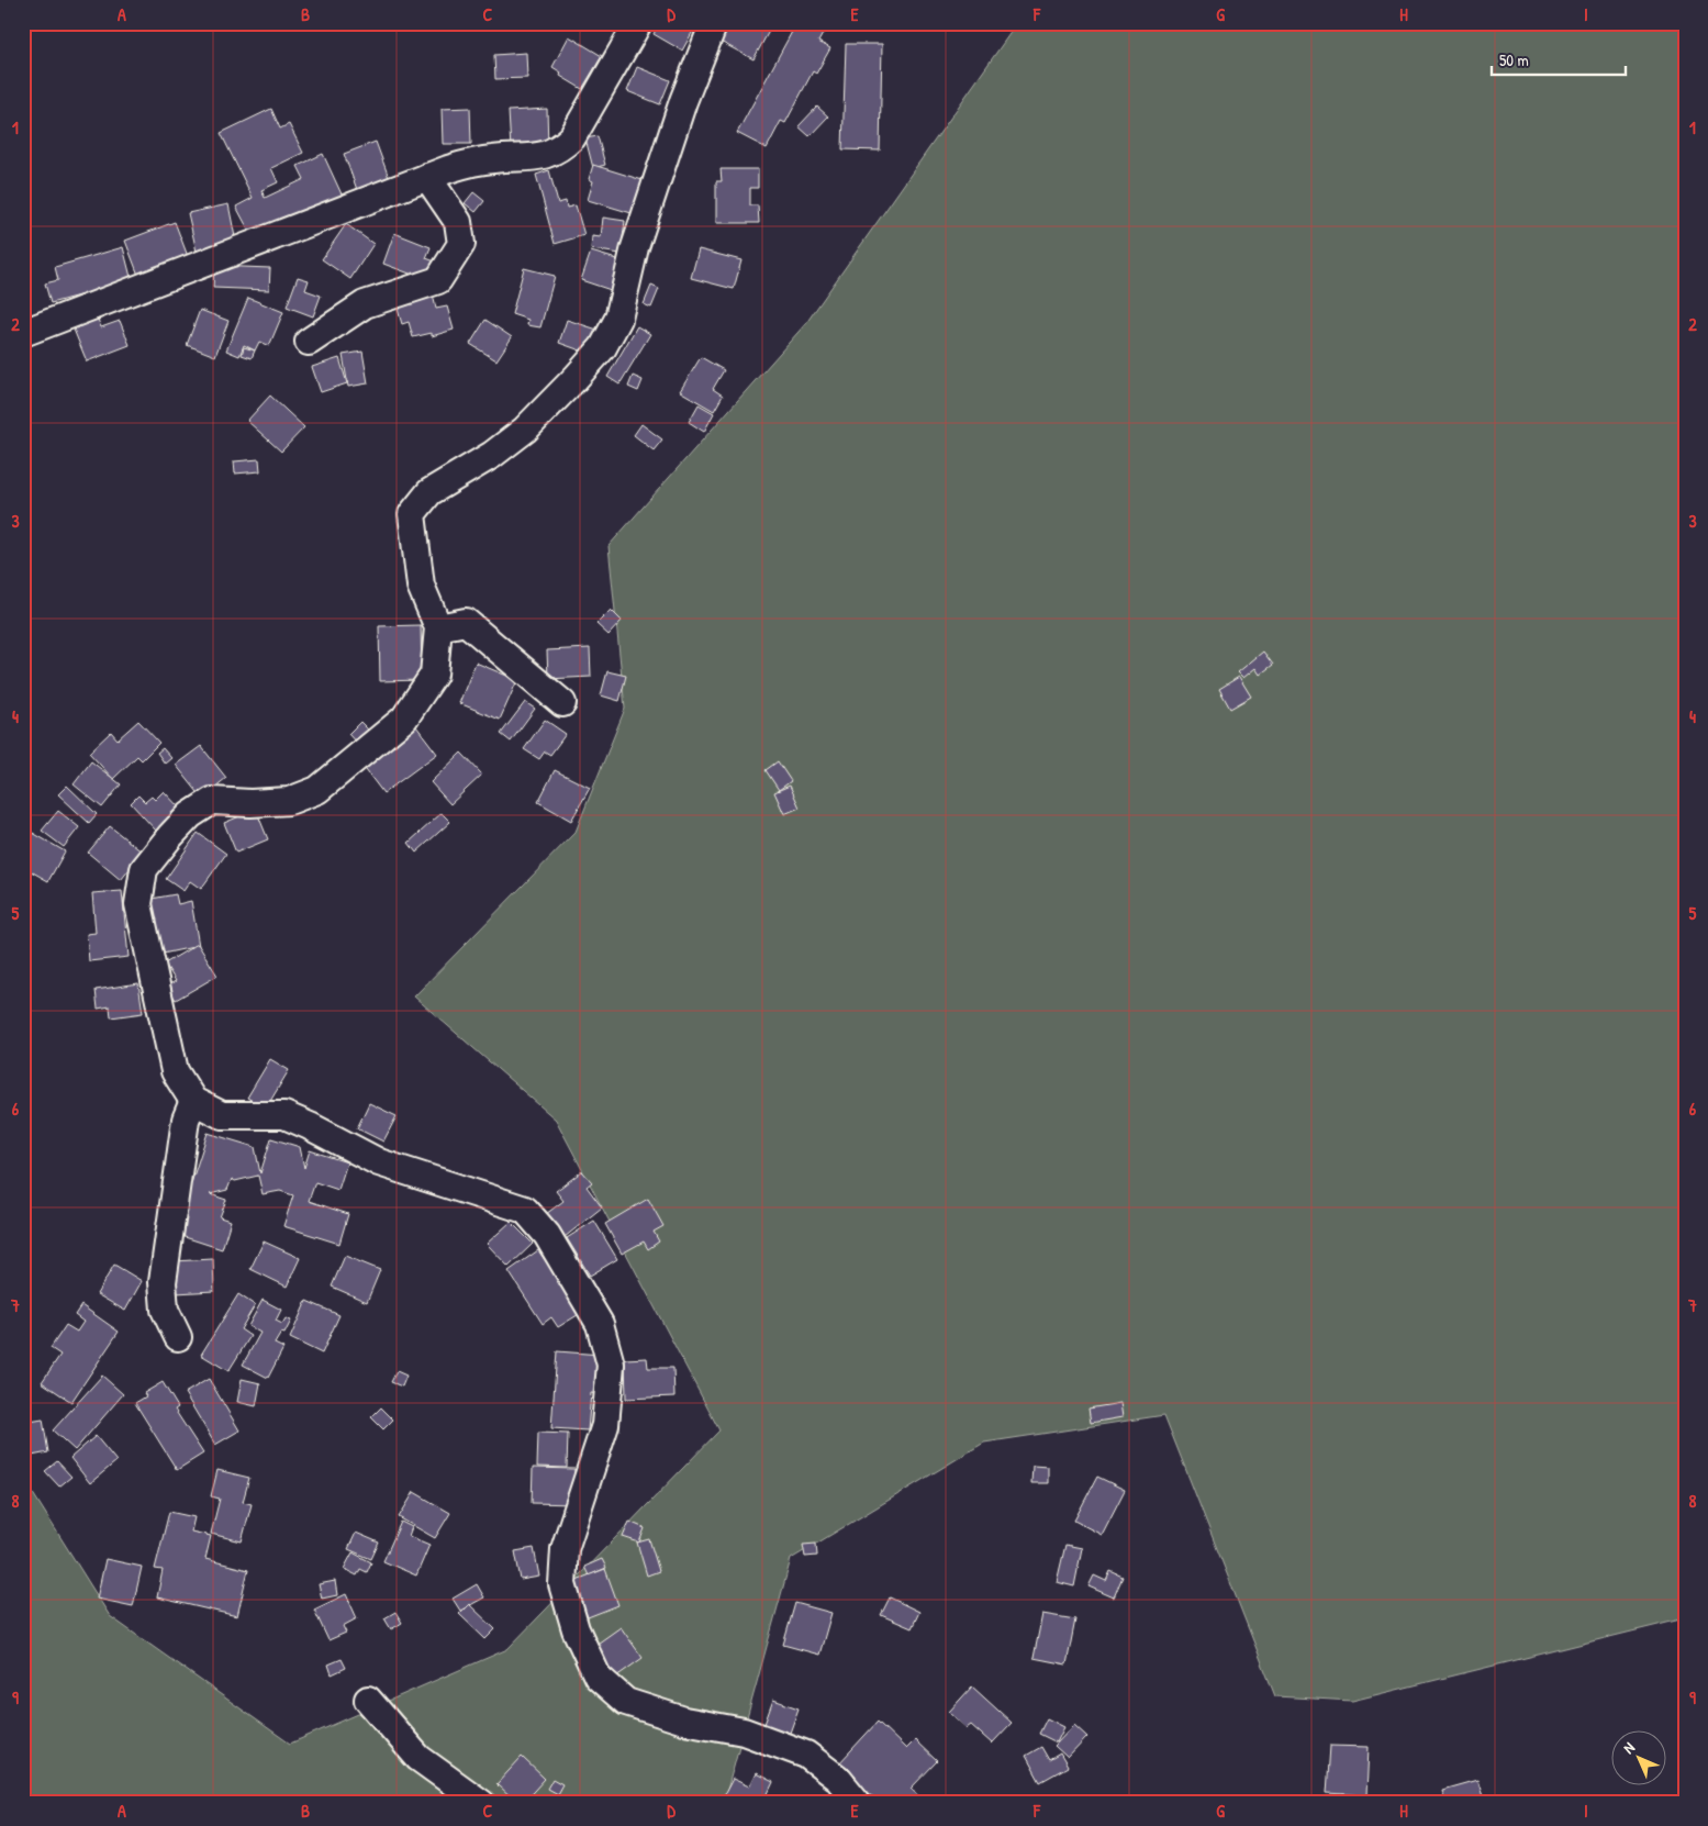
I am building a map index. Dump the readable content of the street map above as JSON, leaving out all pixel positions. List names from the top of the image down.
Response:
{
  "scale_bar": "50 m",
  "north": "top left",
  "grid": {
    "columns": [
      "A",
      "B",
      "C",
      "D",
      "E",
      "F",
      "G",
      "H",
      "I"
    ],
    "rows": [
      "1",
      "2",
      "3",
      "4",
      "5",
      "6",
      "7",
      "8",
      "9"
    ]
  }
}
